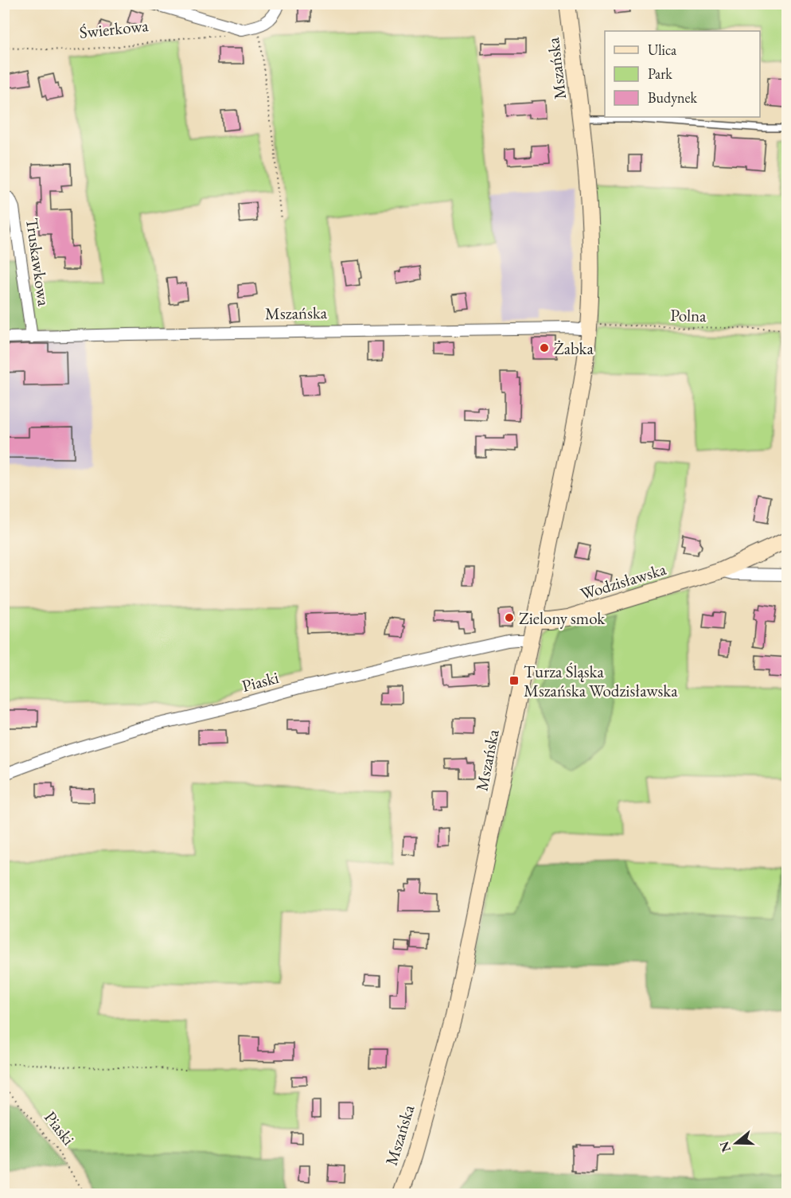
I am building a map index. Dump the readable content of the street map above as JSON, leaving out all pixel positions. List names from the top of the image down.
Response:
{
  "streets": {
    "street": [
      "Świerkowa",
      "Mszańska",
      "Truskawkowa",
      "Wodzisławska",
      "Piaski"
    ],
    "path": ["Polna"]
  },
  "crossings": [
    ["Mszańska", "Truskawkowa"],
    ["Mszańska", "Polna"],
    ["Mszańska", "Wodzisławska"],
    ["Mszańska", "Piaski"]
  ],
  "places": {
    "other": ["Żabka", "Zielony smok"],
    "transit": ["Turza Śląska Mszańska Wodzisławska"]
  },
  "legend": ["Ulica", "Park", "Budynek"],
  "north": "left"
}
